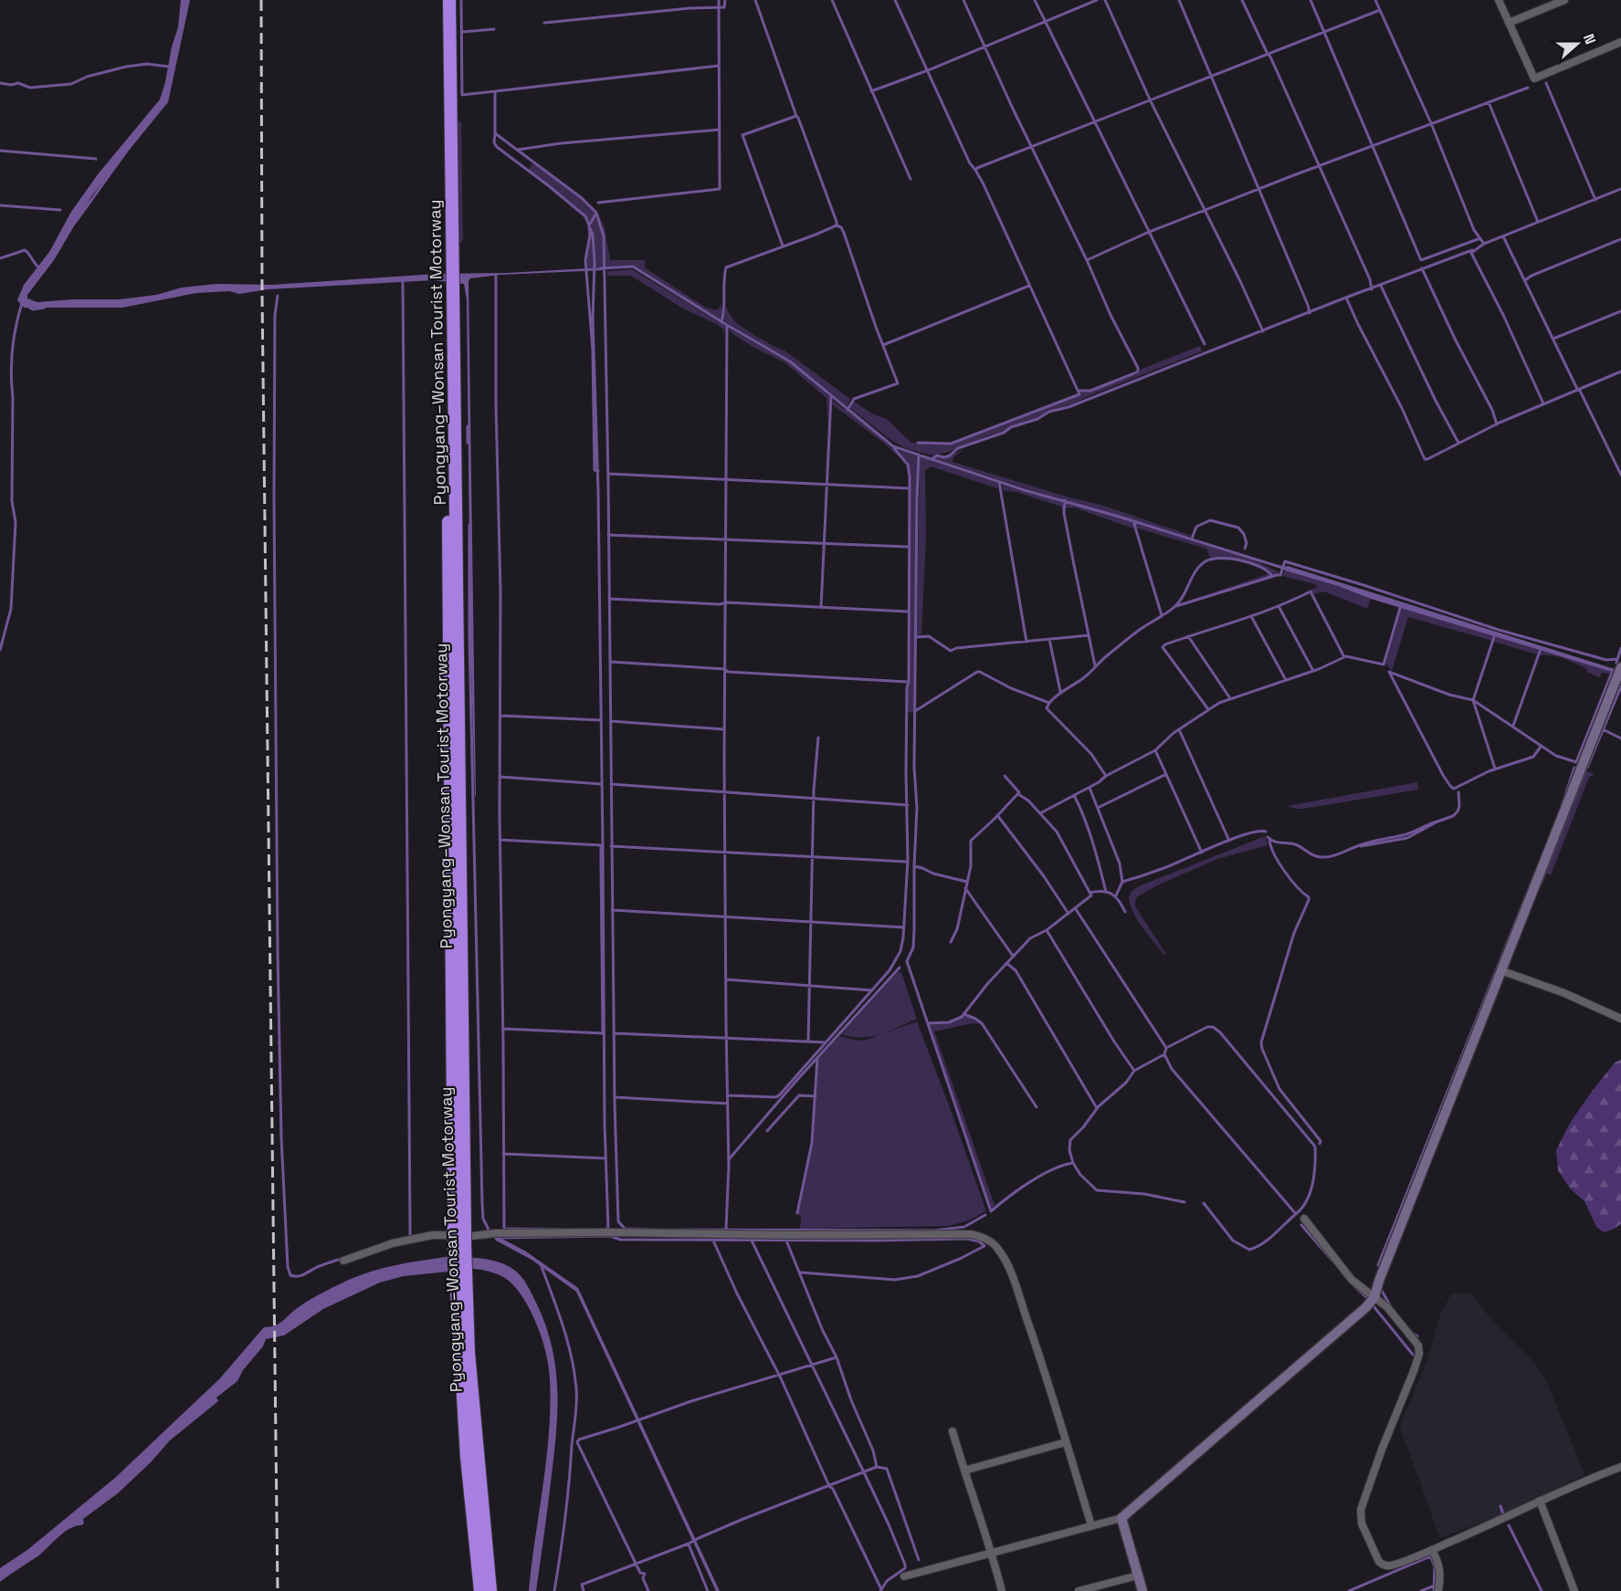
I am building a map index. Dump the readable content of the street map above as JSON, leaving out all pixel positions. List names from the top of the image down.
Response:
{
  "streets": {
    "highway": ["Pyongyang–Wonsan Tourist Motorway"]
  },
  "north": "right"
}
